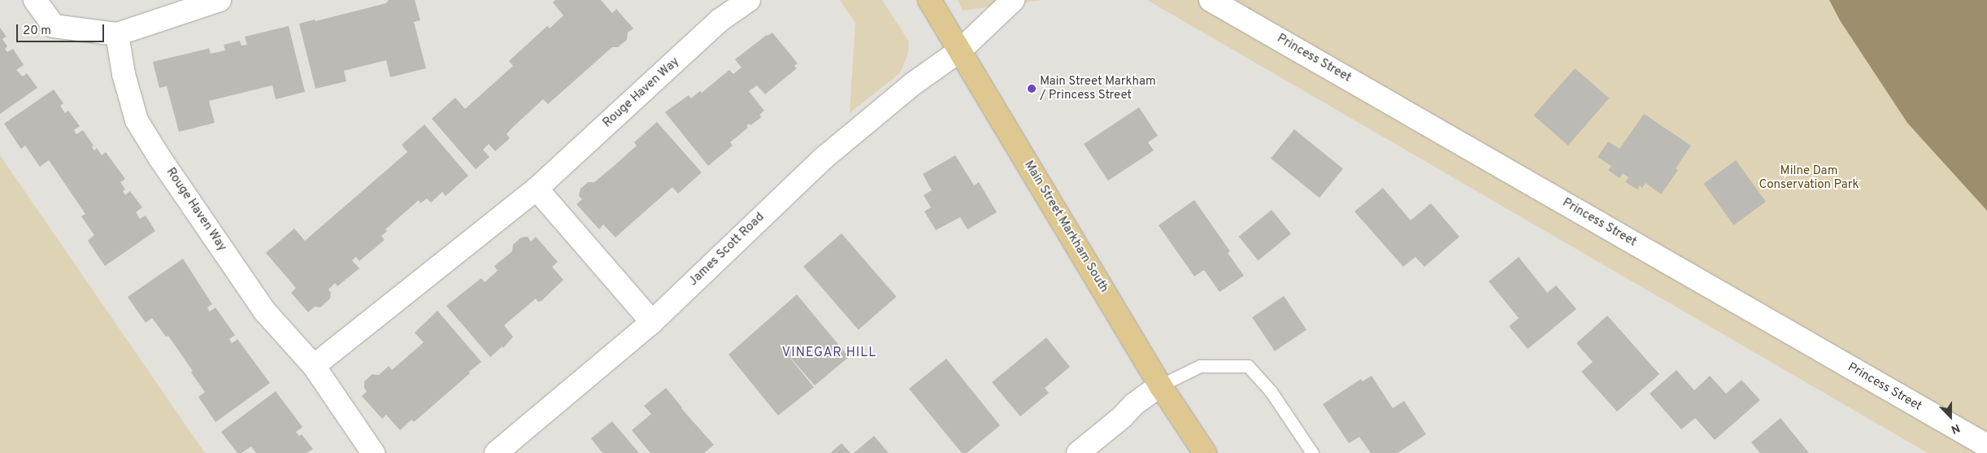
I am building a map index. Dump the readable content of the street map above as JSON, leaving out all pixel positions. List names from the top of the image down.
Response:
{
  "streets": {
    "main road": ["Main Street Markham South"],
    "street": ["Princess Street", "Rouge Haven Way", "James Scott Road"]
  },
  "crossings": [
    ["Main Street Markham South", "James Scott Road"]
  ],
  "districts": ["VINEGAR HILL"],
  "parks": ["Milne Dam Conservation Park"],
  "places": ["Main Street Markham / Princess Street"],
  "scale_bar": "20 m",
  "north": "bottom"
}
